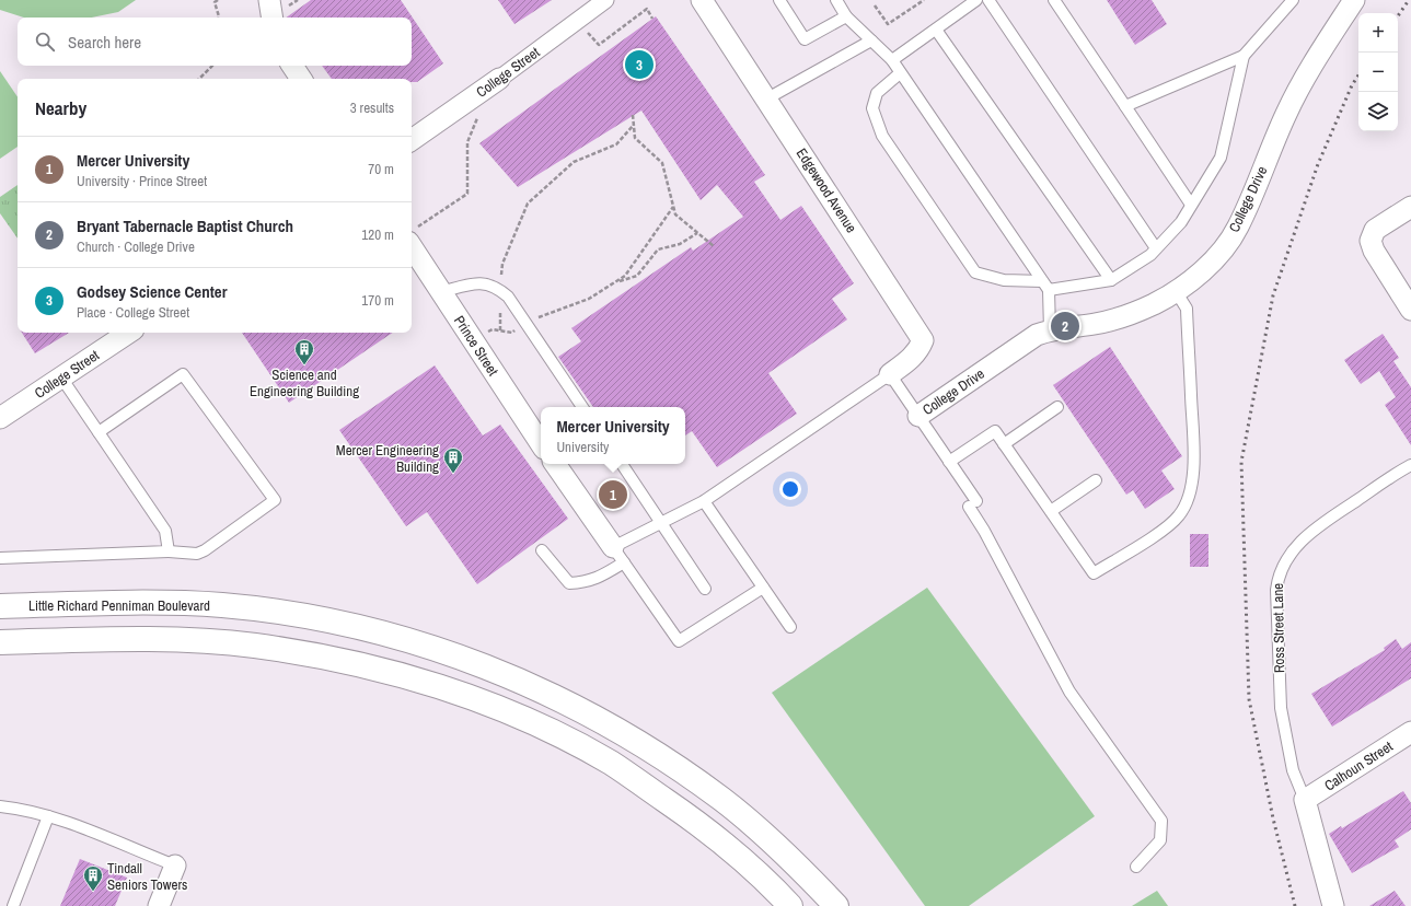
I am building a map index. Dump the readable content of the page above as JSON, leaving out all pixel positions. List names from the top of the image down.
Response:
{
  "streets": {
    "street": [
      "College Street",
      "Edgewood Avenue",
      "College Drive",
      "Prince Street",
      "Little Richard Penniman Boulevard",
      "Calhoun Street"
    ],
    "lane": ["Ross Street Lane"]
  },
  "crossings": [
    ["Ross Street Lane", "Calhoun Street"]
  ],
  "places": {
    "building": ["Science and Engineering Building", "Mercer Engineering Building", "Tindall Seniors Towers"]
  },
  "page": {
    "map_buttons": ["+", "−"],
    "search": "Search here",
    "pins": ["3", "2", "1"],
    "heading": ["Nearby", "3 results"],
    "list": [
      {
        "mark": "1",
        "name": "Mercer University",
        "note": "University · Prince Street",
        "value": "70 m"
      },
      {
        "mark": "2",
        "name": "Bryant Tabernacle Baptist Church",
        "note": "Church · College Drive",
        "value": "120 m"
      },
      {
        "mark": "3",
        "name": "Godsey Science Center",
        "note": "Place · College Street",
        "value": "170 m"
      }
    ],
    "popup": ["Mercer University", "University"]
  }
}
